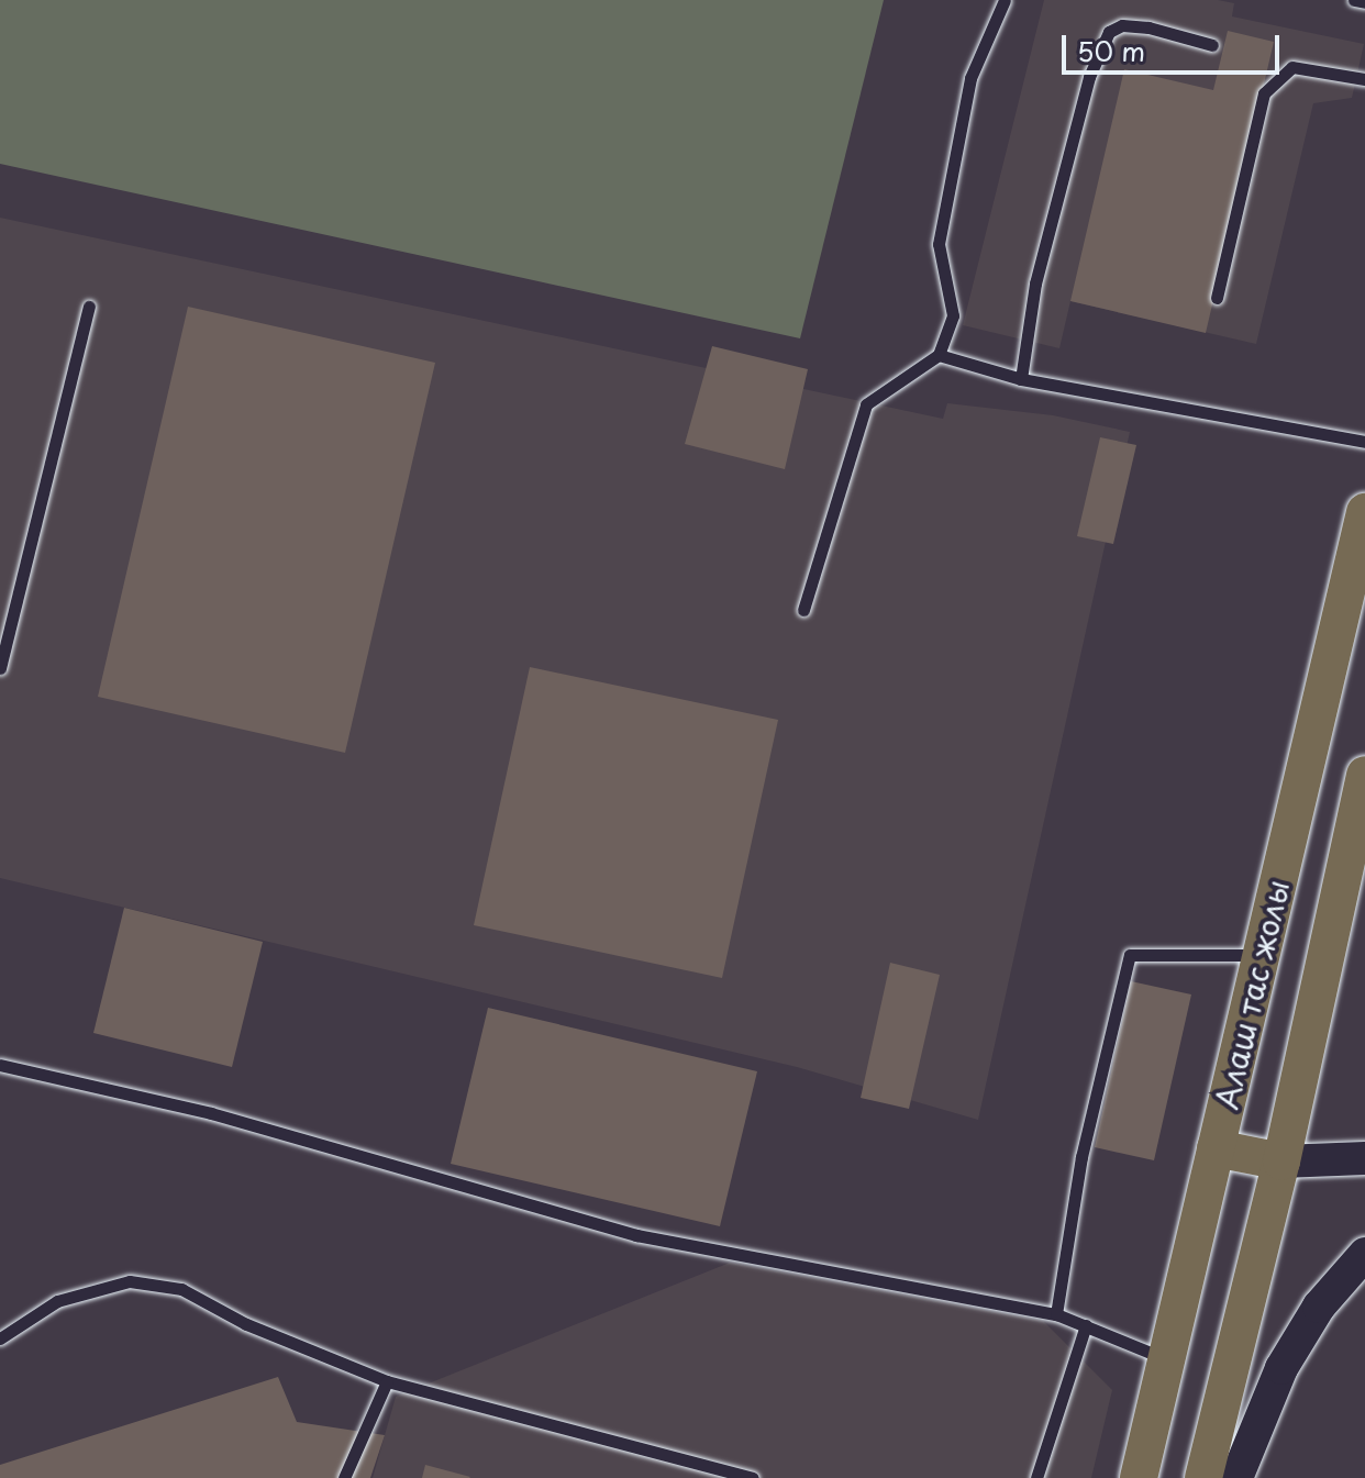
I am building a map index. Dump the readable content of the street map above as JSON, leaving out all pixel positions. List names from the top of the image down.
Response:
{
  "streets": {
    "main road": ["Алаш тас жолы"]
  },
  "scale_bar": "50 m"
}
